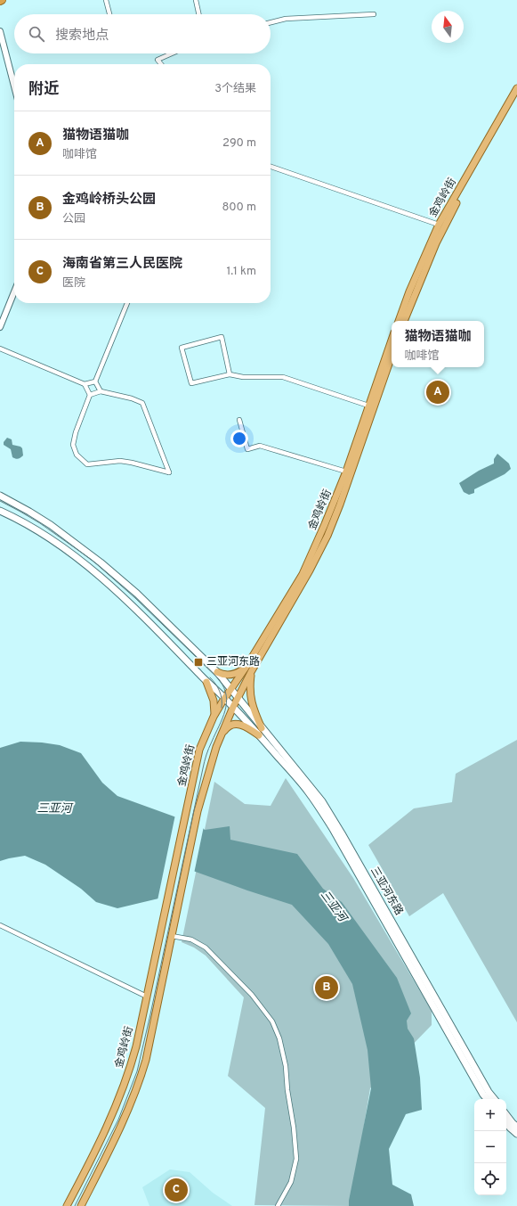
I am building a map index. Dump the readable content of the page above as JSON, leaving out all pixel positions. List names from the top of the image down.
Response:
{
  "streets": {
    "main road": ["金鸡岭街", "三亚河东路"]
  },
  "crossings": [
    ["金鸡岭街", "三亚河东路"]
  ],
  "water": ["三亚河"],
  "places": {
    "transit": ["三亚河东路"]
  },
  "north": "top",
  "page": {
    "search": "搜索地点",
    "heading": ["附近", "3个结果"],
    "list": [
      {
        "mark": "A",
        "name": "猫物语猫咖",
        "note": "咖啡馆",
        "value": "290 m"
      },
      {
        "mark": "B",
        "name": "金鸡岭桥头公园",
        "note": "公园",
        "value": "800 m"
      },
      {
        "mark": "C",
        "name": "海南省第三人民医院",
        "note": "医院",
        "value": "1.1 km"
      }
    ],
    "popup": ["猫物语猫咖", "咖啡馆"],
    "pins": ["A", "B", "C"],
    "map_buttons": ["+", "−"]
  }
}
